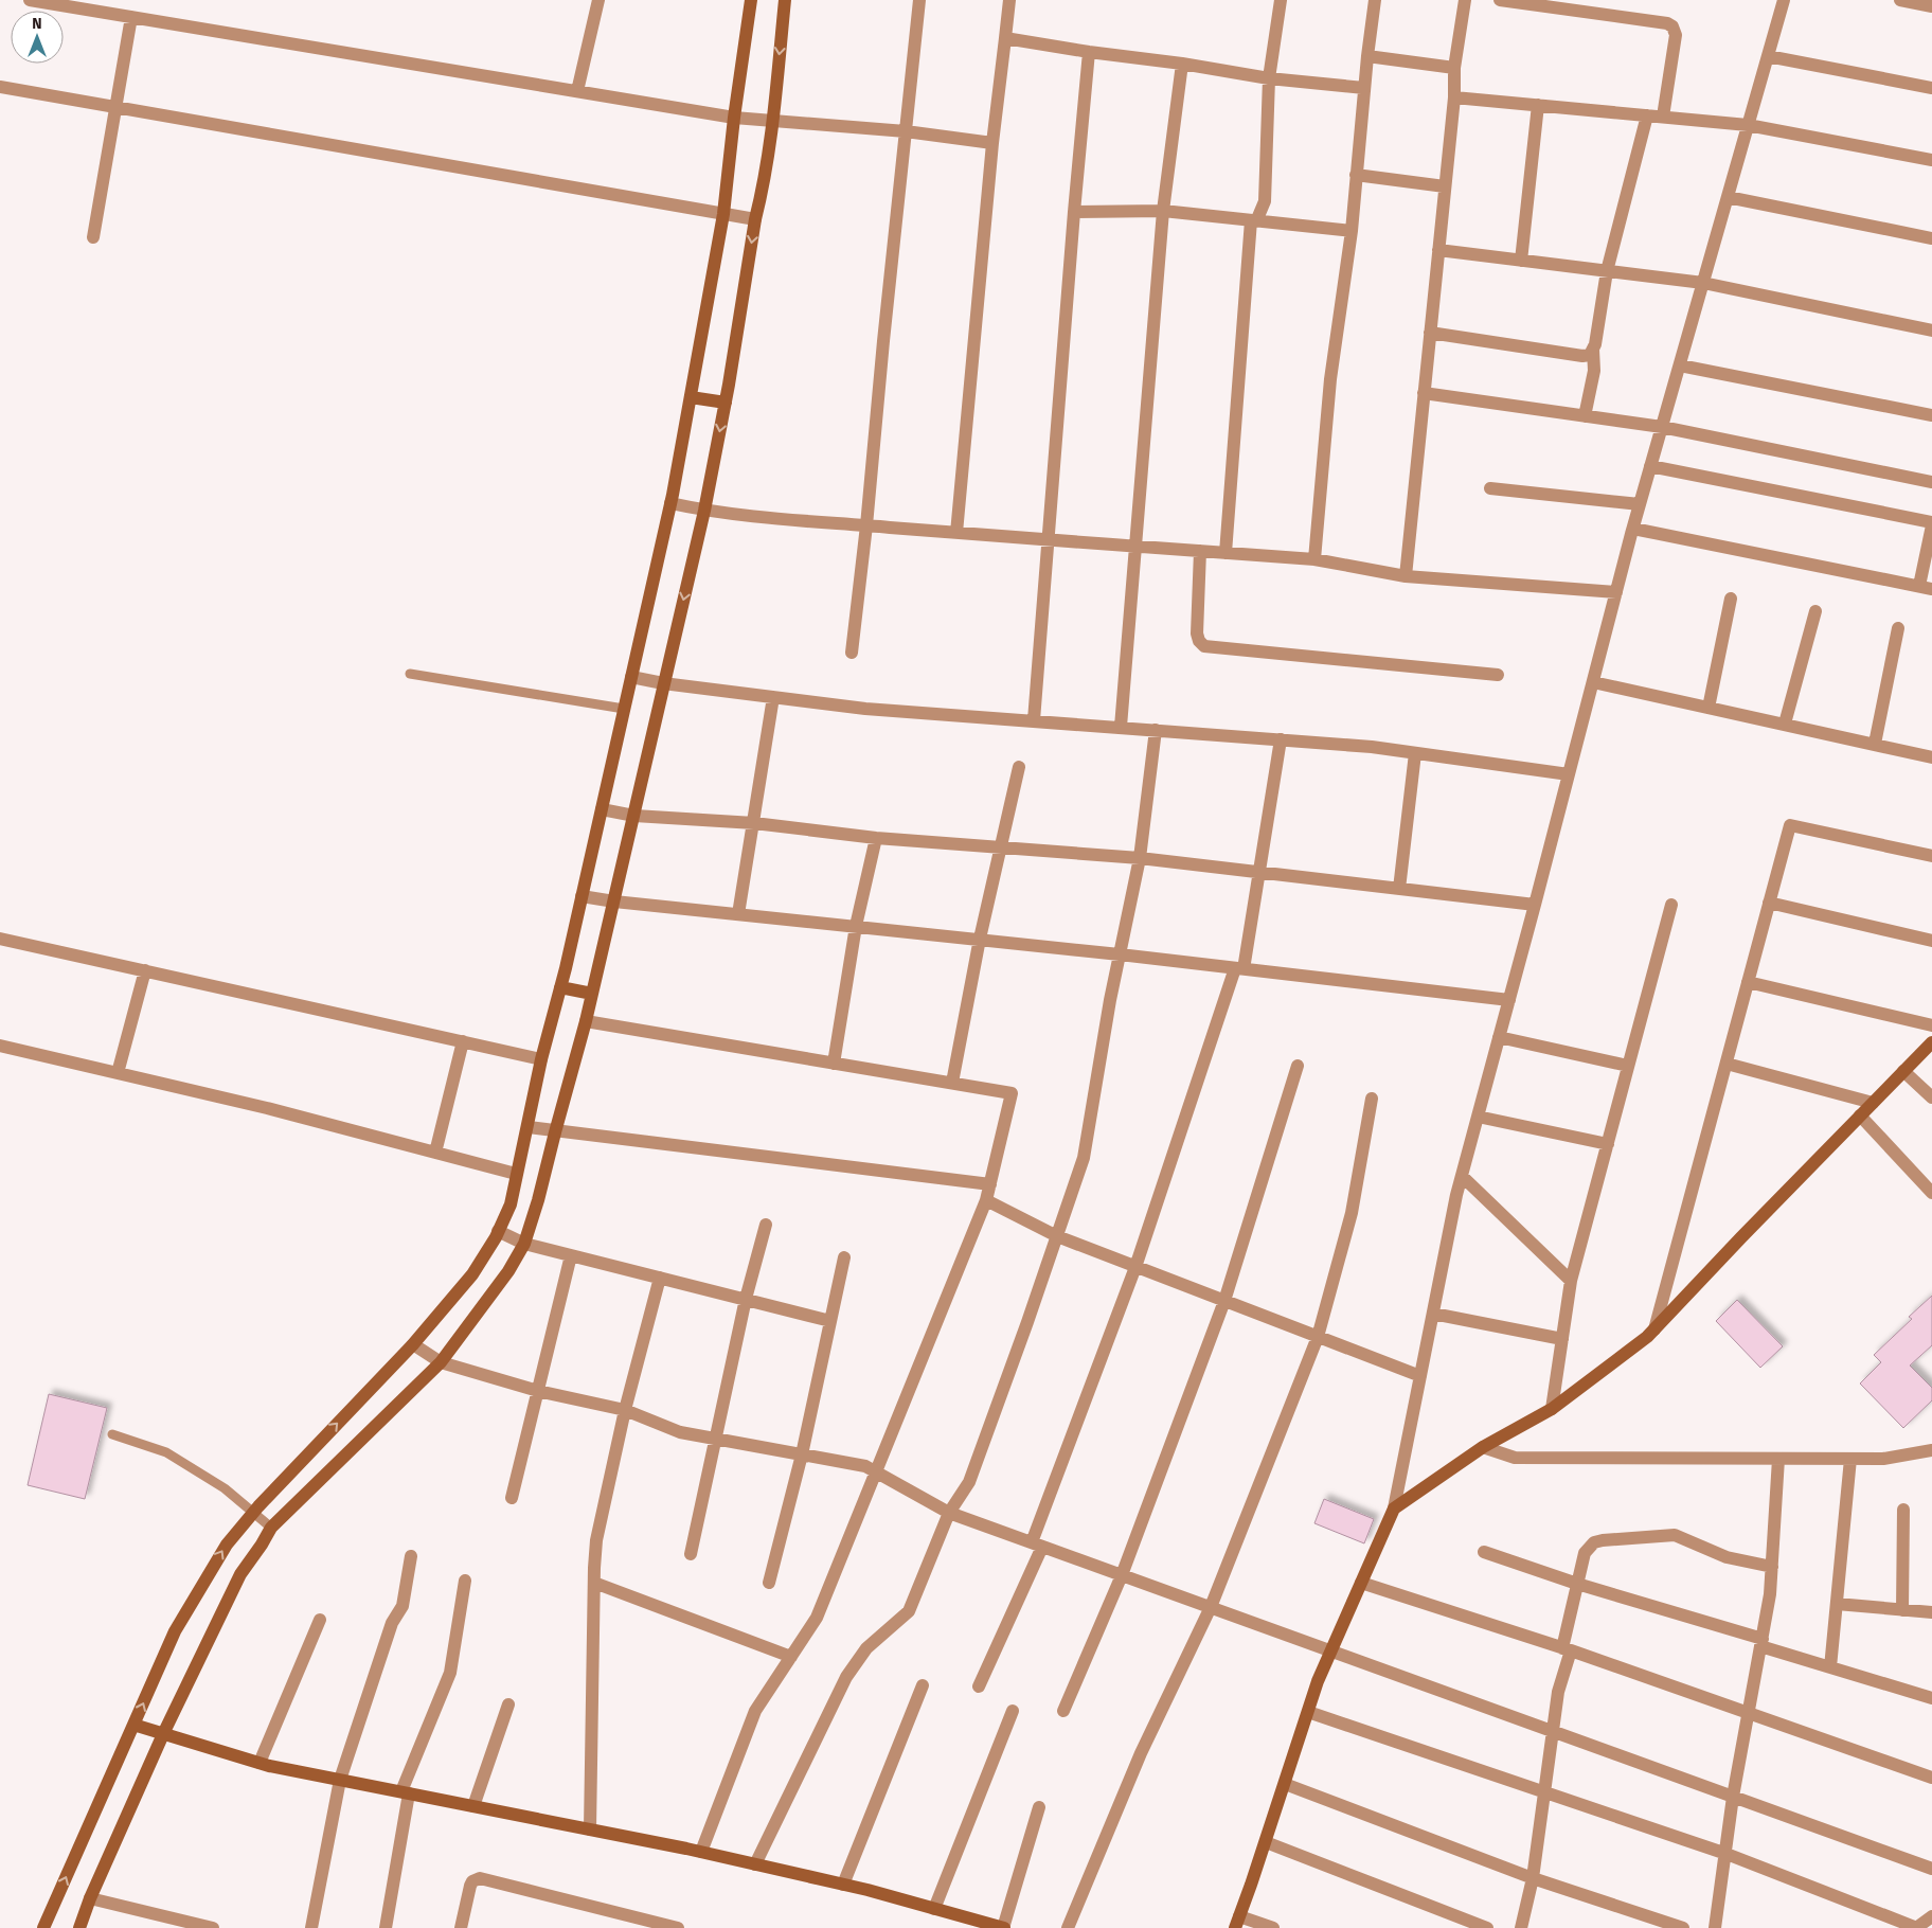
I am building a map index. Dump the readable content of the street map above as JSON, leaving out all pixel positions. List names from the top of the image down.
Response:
{
  "north": "top"
}
